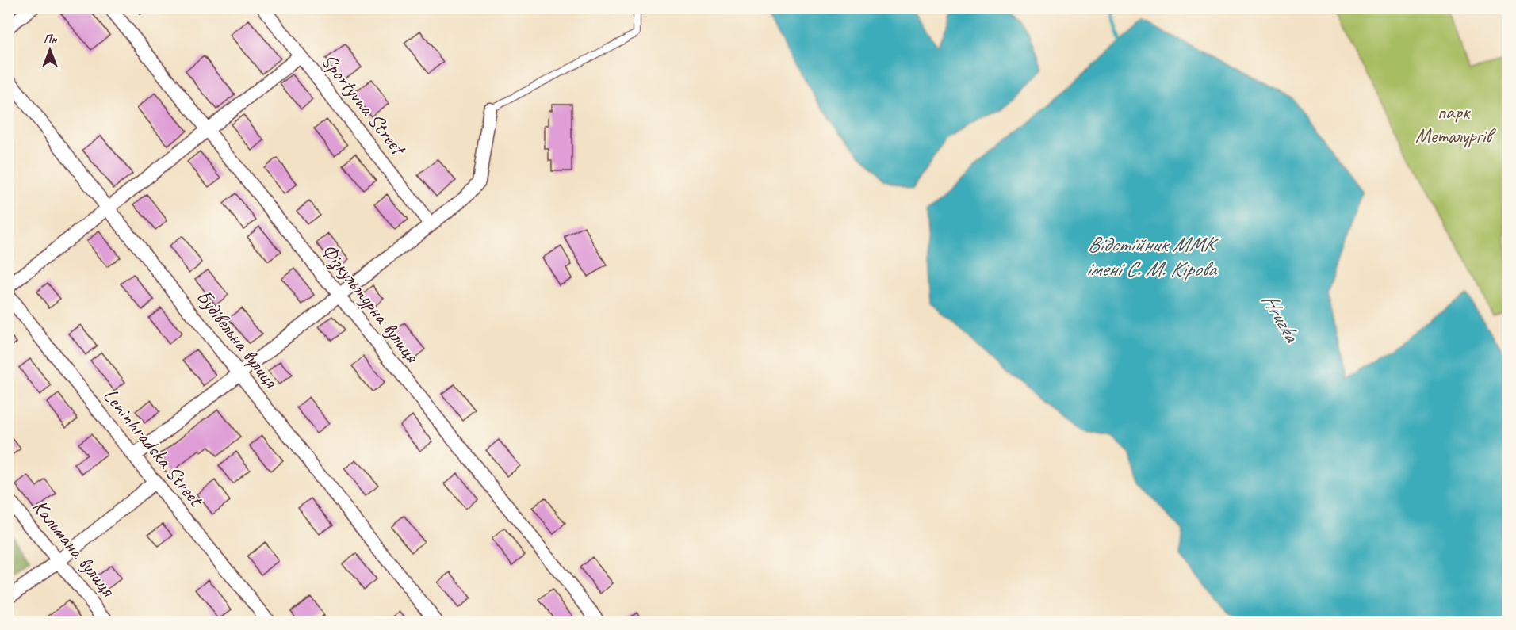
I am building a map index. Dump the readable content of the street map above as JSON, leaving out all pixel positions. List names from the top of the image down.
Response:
{
  "streets": {
    "street": [
      "Sportyvna Street",
      "Фiзкультурна вулиця",
      "Будівельна вулиця",
      "Leninhradska Street",
      "Кальмана вулиця"
    ]
  },
  "water": ["Відстійник ММК імені С. М. Кірова", "Hruzka"],
  "parks": ["парк Металургів"],
  "north": "top"
}
